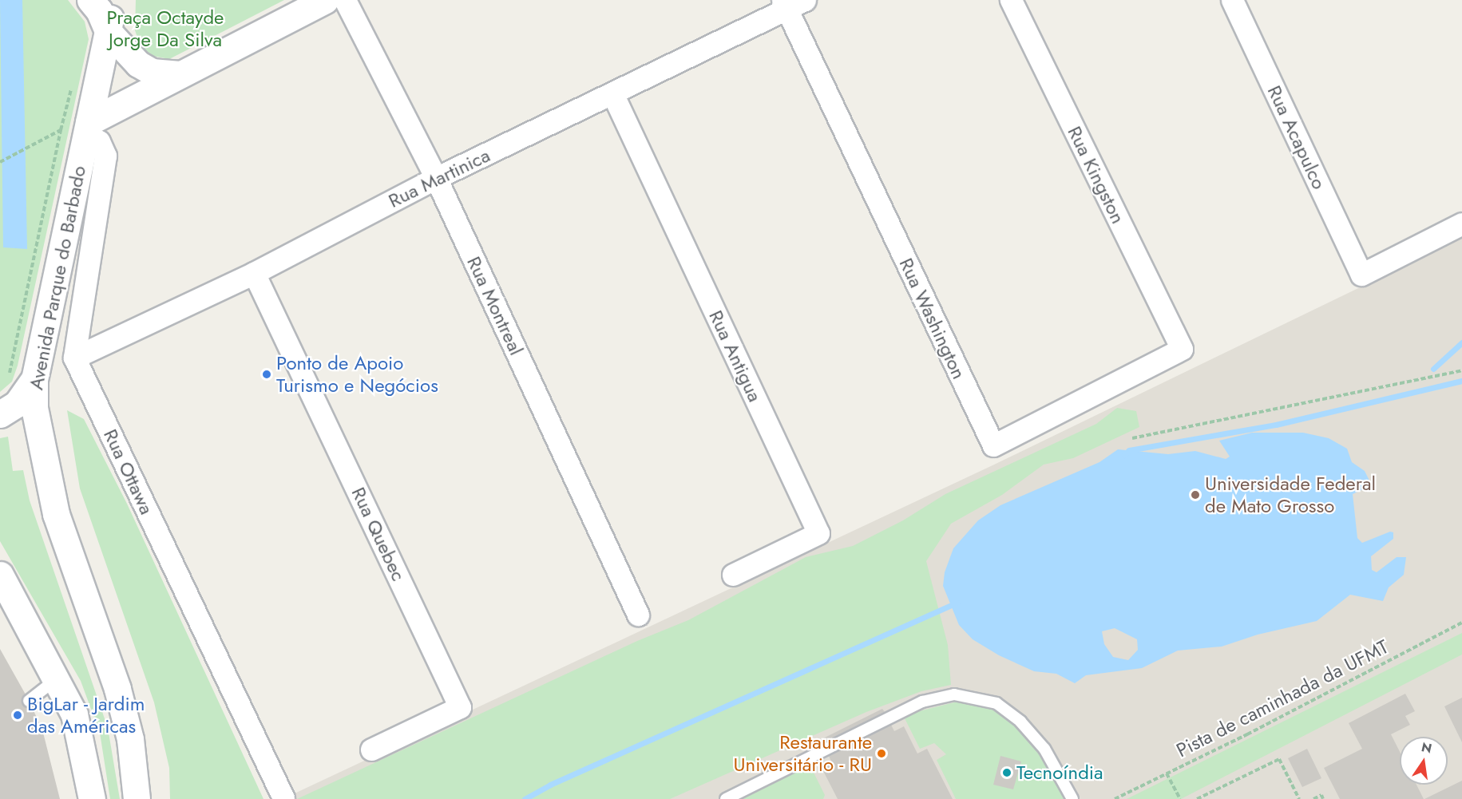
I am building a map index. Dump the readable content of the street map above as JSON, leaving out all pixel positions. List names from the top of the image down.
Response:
{
  "streets": {
    "main road": ["Avenida Parque do Barbado"],
    "street": [
      "Rua Acapulco",
      "Rua Kingston",
      "Rua Martinica",
      "Rua Montreal",
      "Rua Washington",
      "Rua Antigua",
      "Rua Ottawa",
      "Rua Quebec"
    ],
    "path": ["Pista de caminhada da UFMT"]
  },
  "crossings": [
    ["Rua Kingston", "Rua Washington"],
    ["Rua Martinica", "Rua Montreal"],
    ["Rua Martinica", "Rua Washington"],
    ["Rua Martinica", "Rua Antigua"],
    ["Rua Martinica", "Rua Ottawa"],
    ["Rua Martinica", "Rua Quebec"]
  ],
  "parks": ["Praça Octayde Jorge Da Silva"],
  "places": [
    "Ponto de Apoio Turismo e Negócios",
    "Universidade Federal de Mato Grosso",
    "BigLar - Jardim das Américas",
    "Restaurante Universitário - RU",
    "Tecnoíndia"
  ],
  "north": "top"
}
